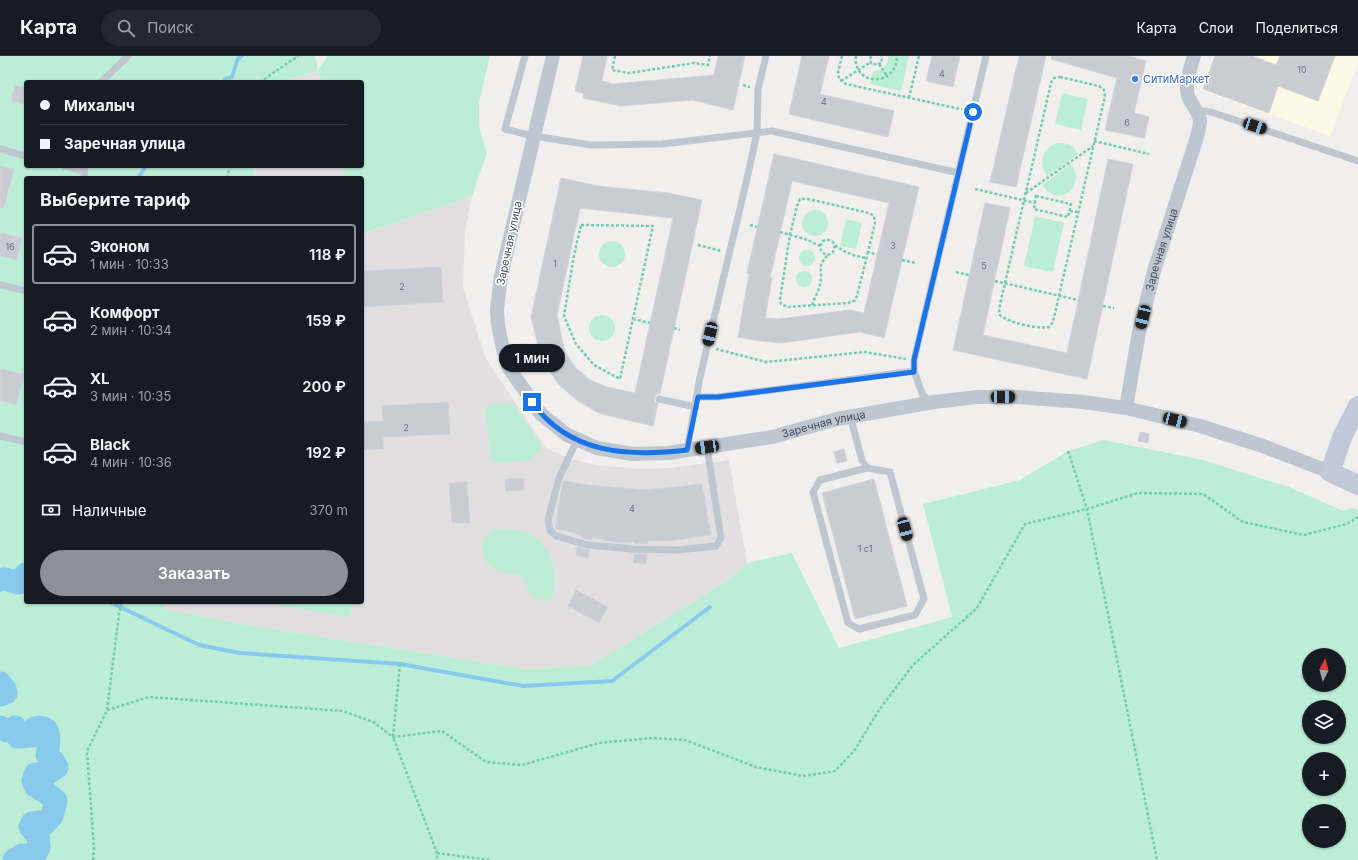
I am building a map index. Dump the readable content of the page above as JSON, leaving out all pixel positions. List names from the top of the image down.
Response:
{
  "streets": {
    "street": ["Заречная улица"]
  },
  "places": ["СитиМаркет"],
  "house_numbers": [
    "10",
    "4",
    "4",
    "6",
    "3",
    "16",
    "1",
    "5",
    "2",
    "2",
    "4",
    "1 с1"
  ],
  "north": "top",
  "page": {
    "header": "Карта",
    "search": "Поиск",
    "nav": ["Карта", "Слои", "Поделиться"],
    "banner": ["Михалыч", "Заречная улица"],
    "heading": "Выберите тариф",
    "list": [
      {
        "name": "Эконом",
        "note": "1 мин · 10:33",
        "value": "118 ₽"
      },
      {
        "name": "Комфорт",
        "note": "2 мин · 10:34",
        "value": "159 ₽"
      },
      {
        "name": "XL",
        "note": "3 мин · 10:35",
        "value": "200 ₽"
      },
      {
        "name": "Black",
        "note": "4 мин · 10:36",
        "value": "192 ₽"
      }
    ],
    "bubble": "1 мин",
    "pay": ["Наличные", "370 m"],
    "buttons": "Заказать",
    "map_buttons": ["+", "−"]
  }
}
